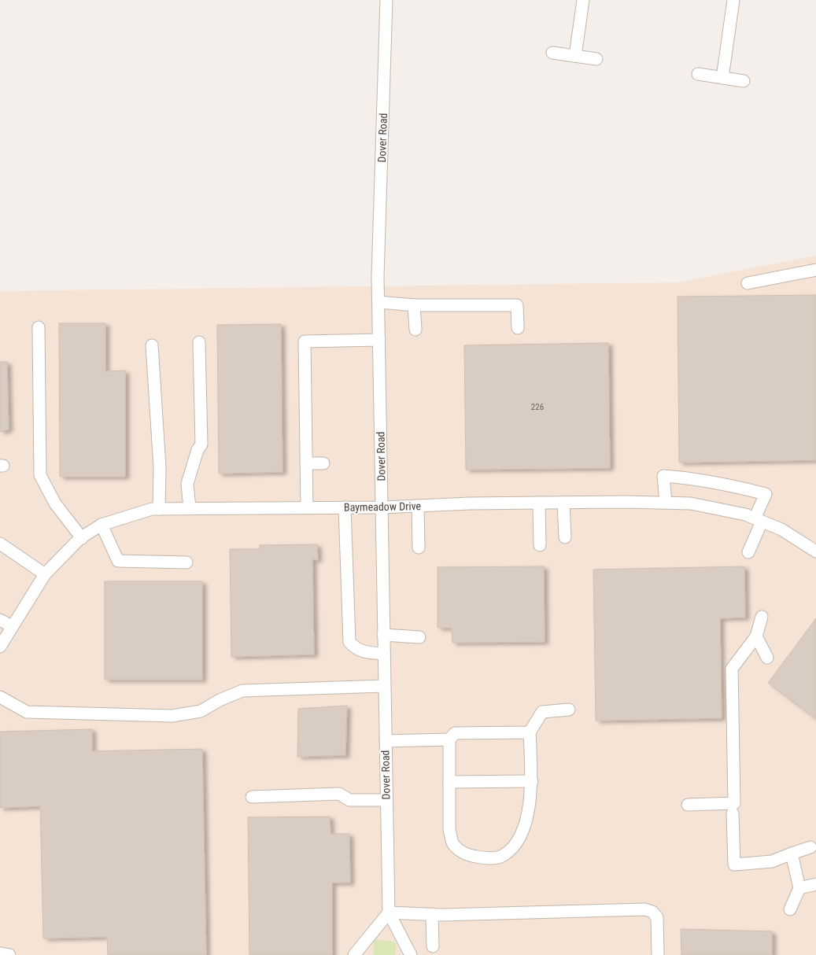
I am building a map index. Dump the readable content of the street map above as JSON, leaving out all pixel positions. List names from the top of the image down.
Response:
{
  "streets": {
    "street": ["Dover Road", "Baymeadow Drive"]
  },
  "crossings": [
    ["Dover Road", "Baymeadow Drive"]
  ],
  "house_numbers": ["226"]
}
